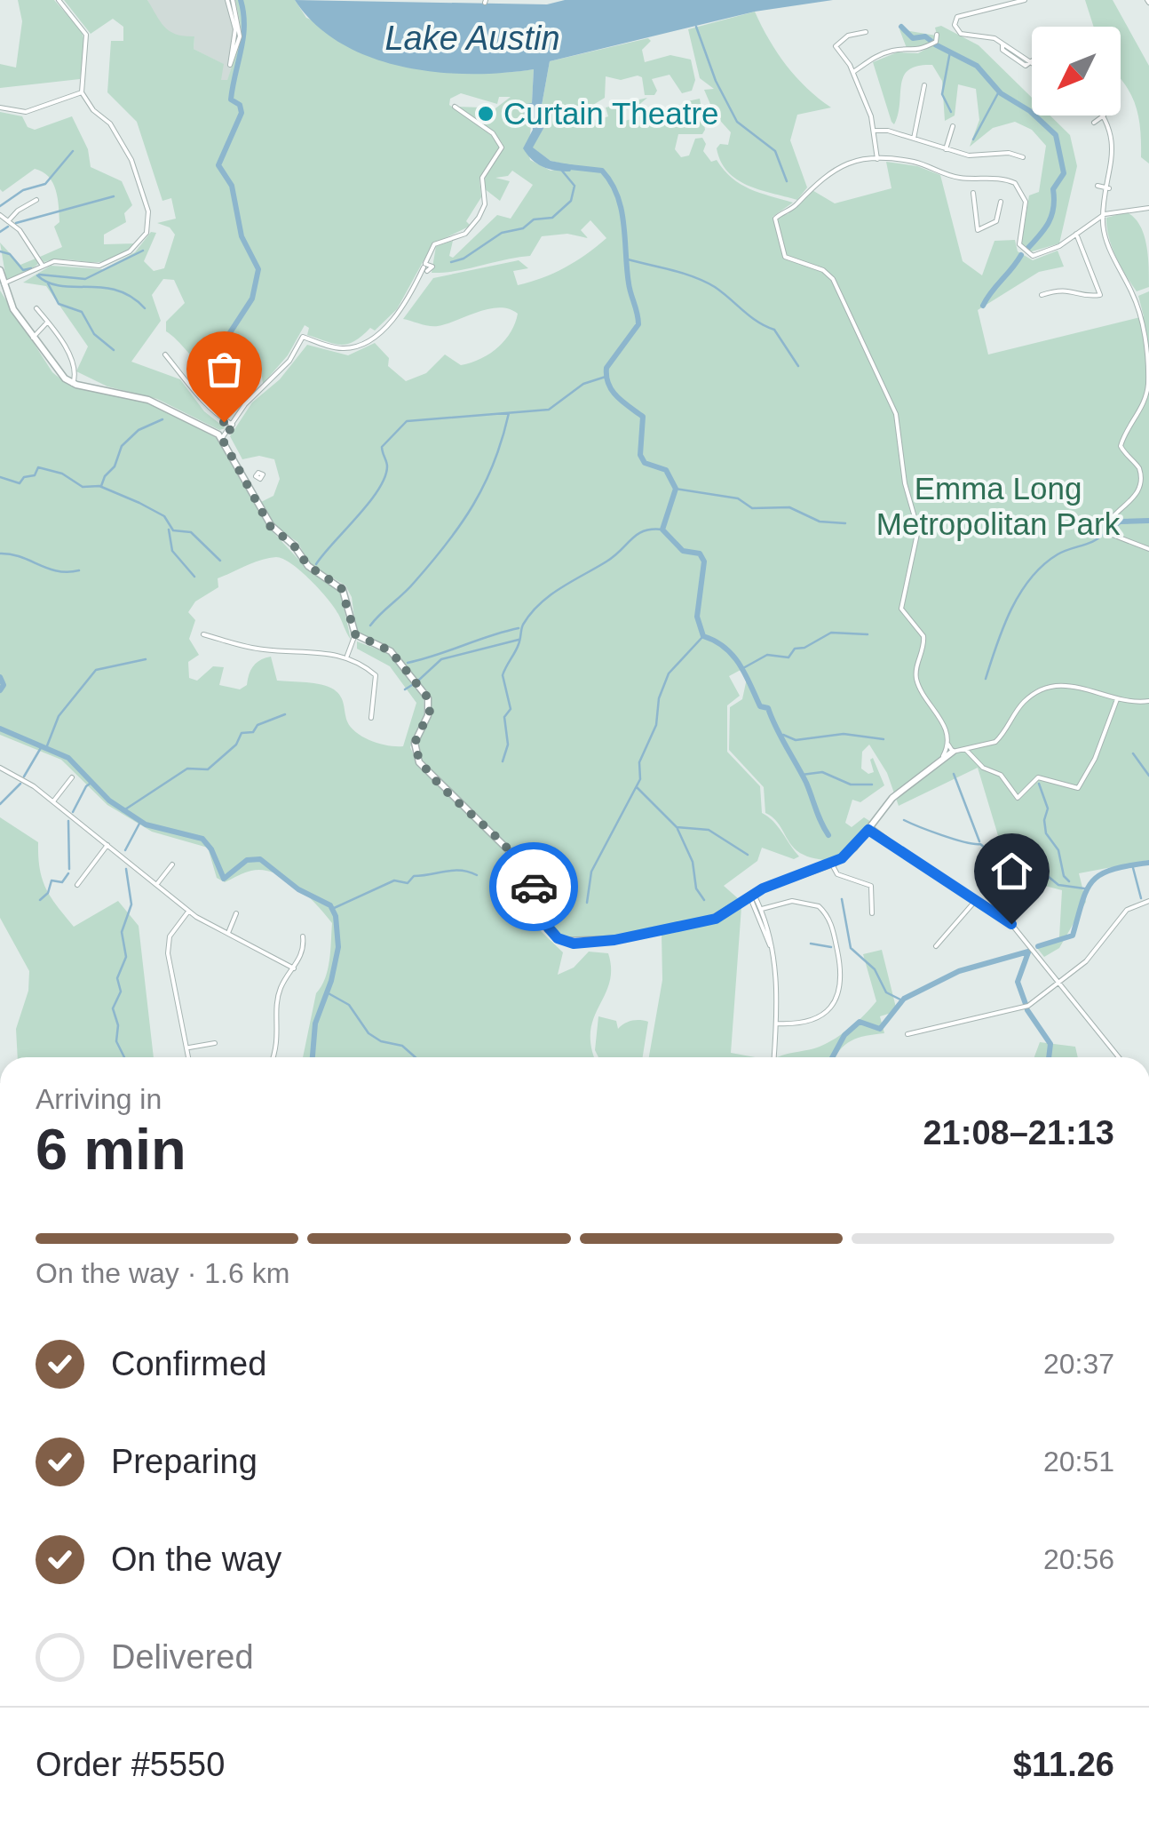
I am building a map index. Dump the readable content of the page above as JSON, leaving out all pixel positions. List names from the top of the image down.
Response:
{
  "water": ["Lake Austin"],
  "parks": ["Emma Long Metropolitan Park"],
  "places": ["Curtain Theatre"],
  "north": "bottom left",
  "page": {
    "heading": ["6 min", "Arriving in", "21:08–21:13"],
    "panel": ["Order #5550", "$11.26"],
    "bar": "On the way · 1.6 km",
    "list": [
      ["Confirmed", "20:37"],
      ["Preparing", "20:51"],
      ["On the way", "20:56"],
      "Delivered"
    ]
  }
}
